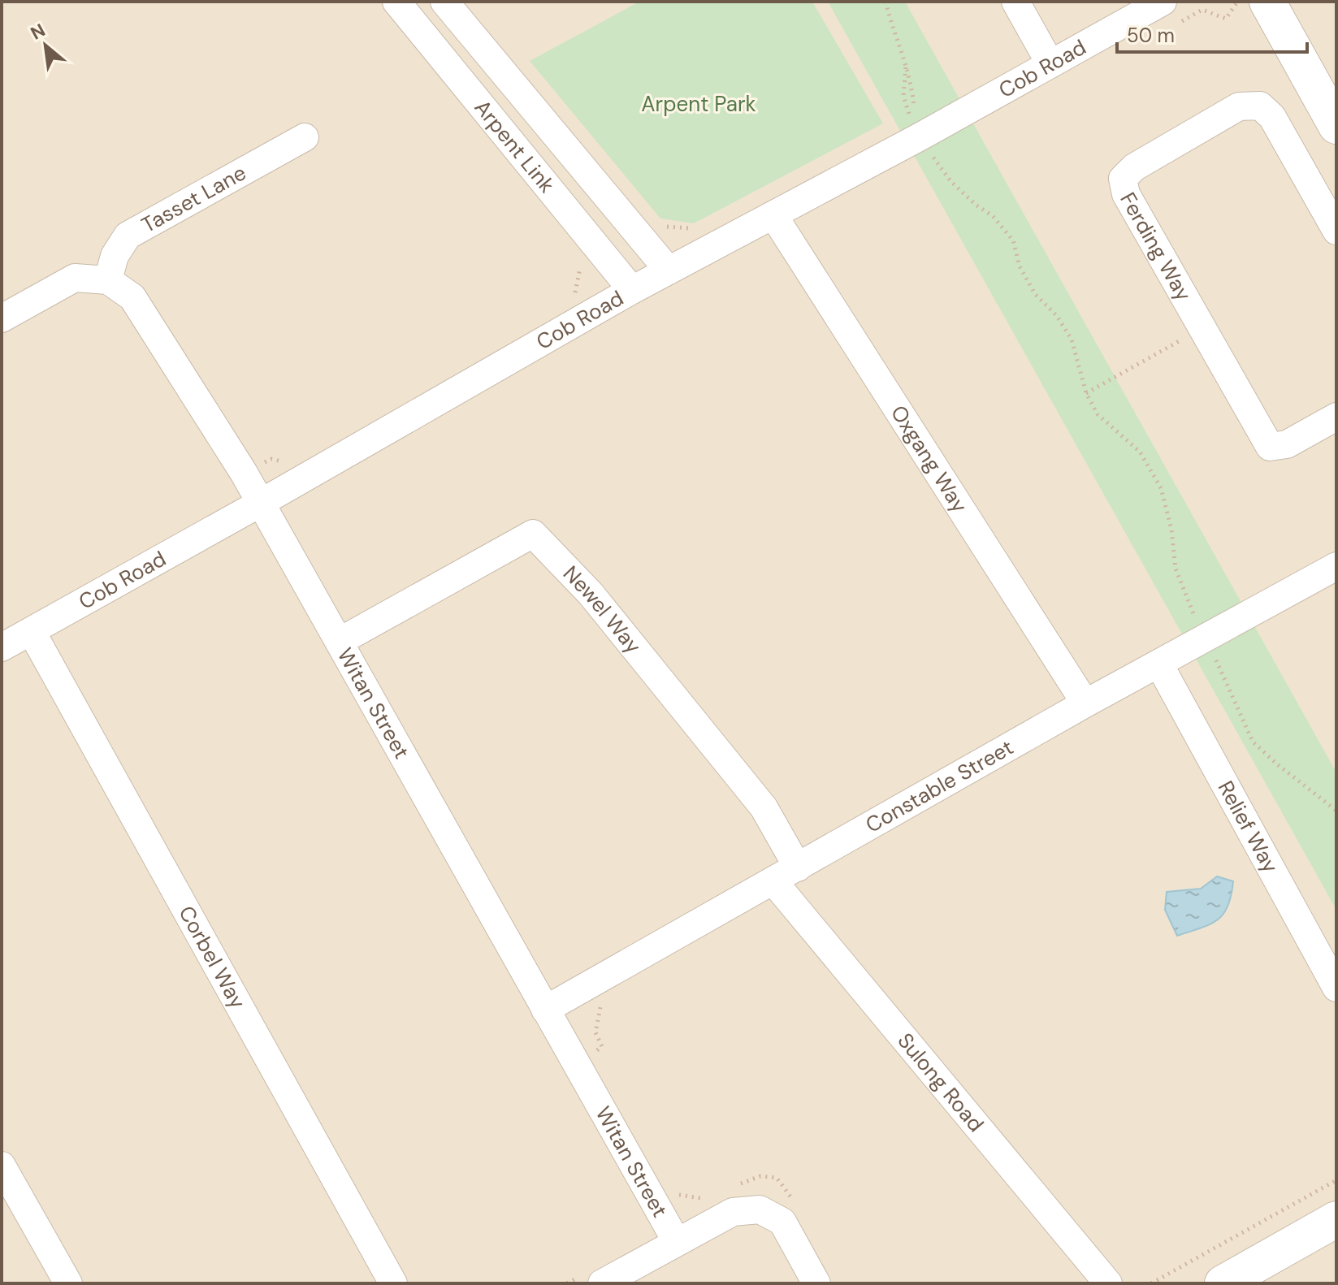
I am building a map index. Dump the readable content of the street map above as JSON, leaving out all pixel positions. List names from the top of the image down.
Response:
{
  "streets": {
    "street": [
      "Cob Road",
      "Arpent Link",
      "Tasset Lane",
      "Ferding Way",
      "Oxgang Way",
      "Newel Way",
      "Witan Street",
      "Constable Street",
      "Relief Way",
      "Corbel Way",
      "Sulong Road"
    ]
  },
  "crossings": [
    ["Cob Road", "Arpent Link"],
    ["Cob Road", "Oxgang Way"],
    ["Cob Road", "Witan Street"],
    ["Cob Road", "Corbel Way"],
    ["Tasset Lane", "Witan Street"],
    ["Oxgang Way", "Constable Street"],
    ["Newel Way", "Witan Street"],
    ["Newel Way", "Constable Street"],
    ["Witan Street", "Constable Street"],
    ["Constable Street", "Relief Way"],
    ["Constable Street", "Sulong Road"]
  ],
  "parks": ["Arpent Park"],
  "scale_bar": "50 m",
  "north": "top left"
}
